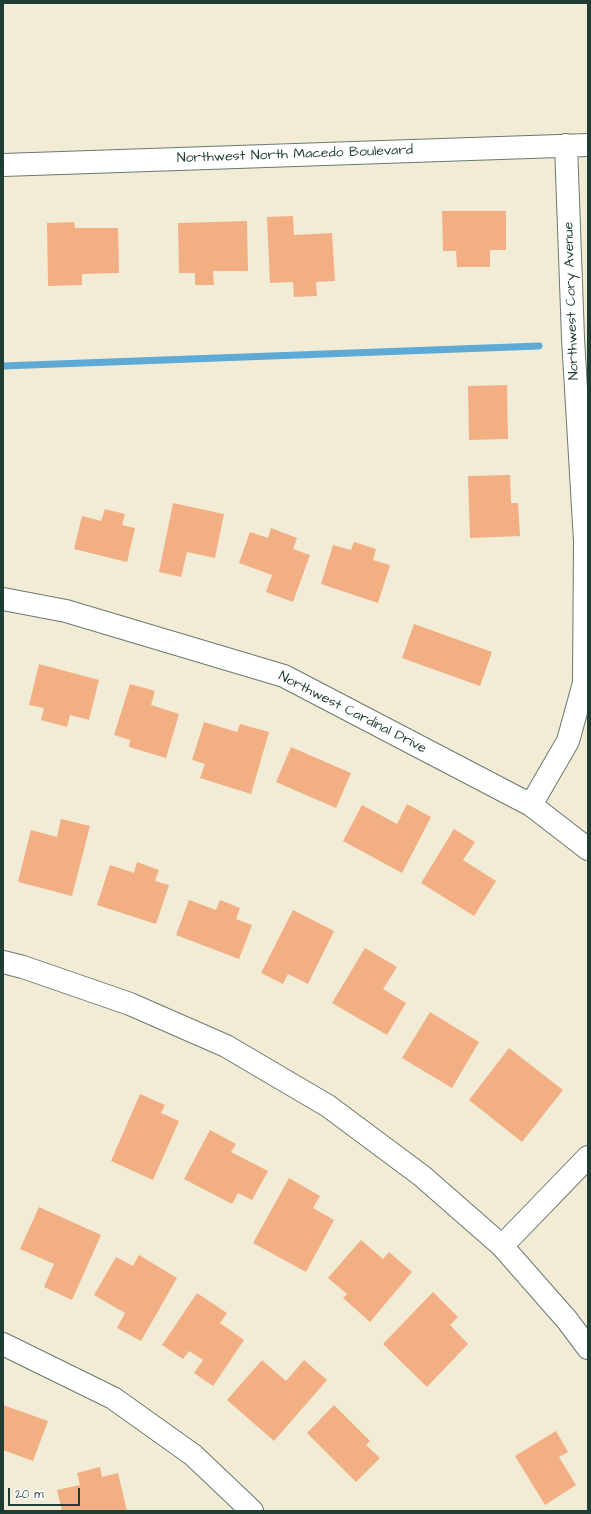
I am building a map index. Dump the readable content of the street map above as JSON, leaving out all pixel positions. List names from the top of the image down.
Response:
{
  "streets": {
    "street": ["Northwest North Macedo Boulevard", "Northwest Cory Avenue", "Northwest Cardinal Drive"]
  },
  "crossings": [
    ["Northwest North Macedo Boulevard", "Northwest Cory Avenue"],
    ["Northwest Cory Avenue", "Northwest Cardinal Drive"]
  ],
  "scale_bar": "20 m"
}
